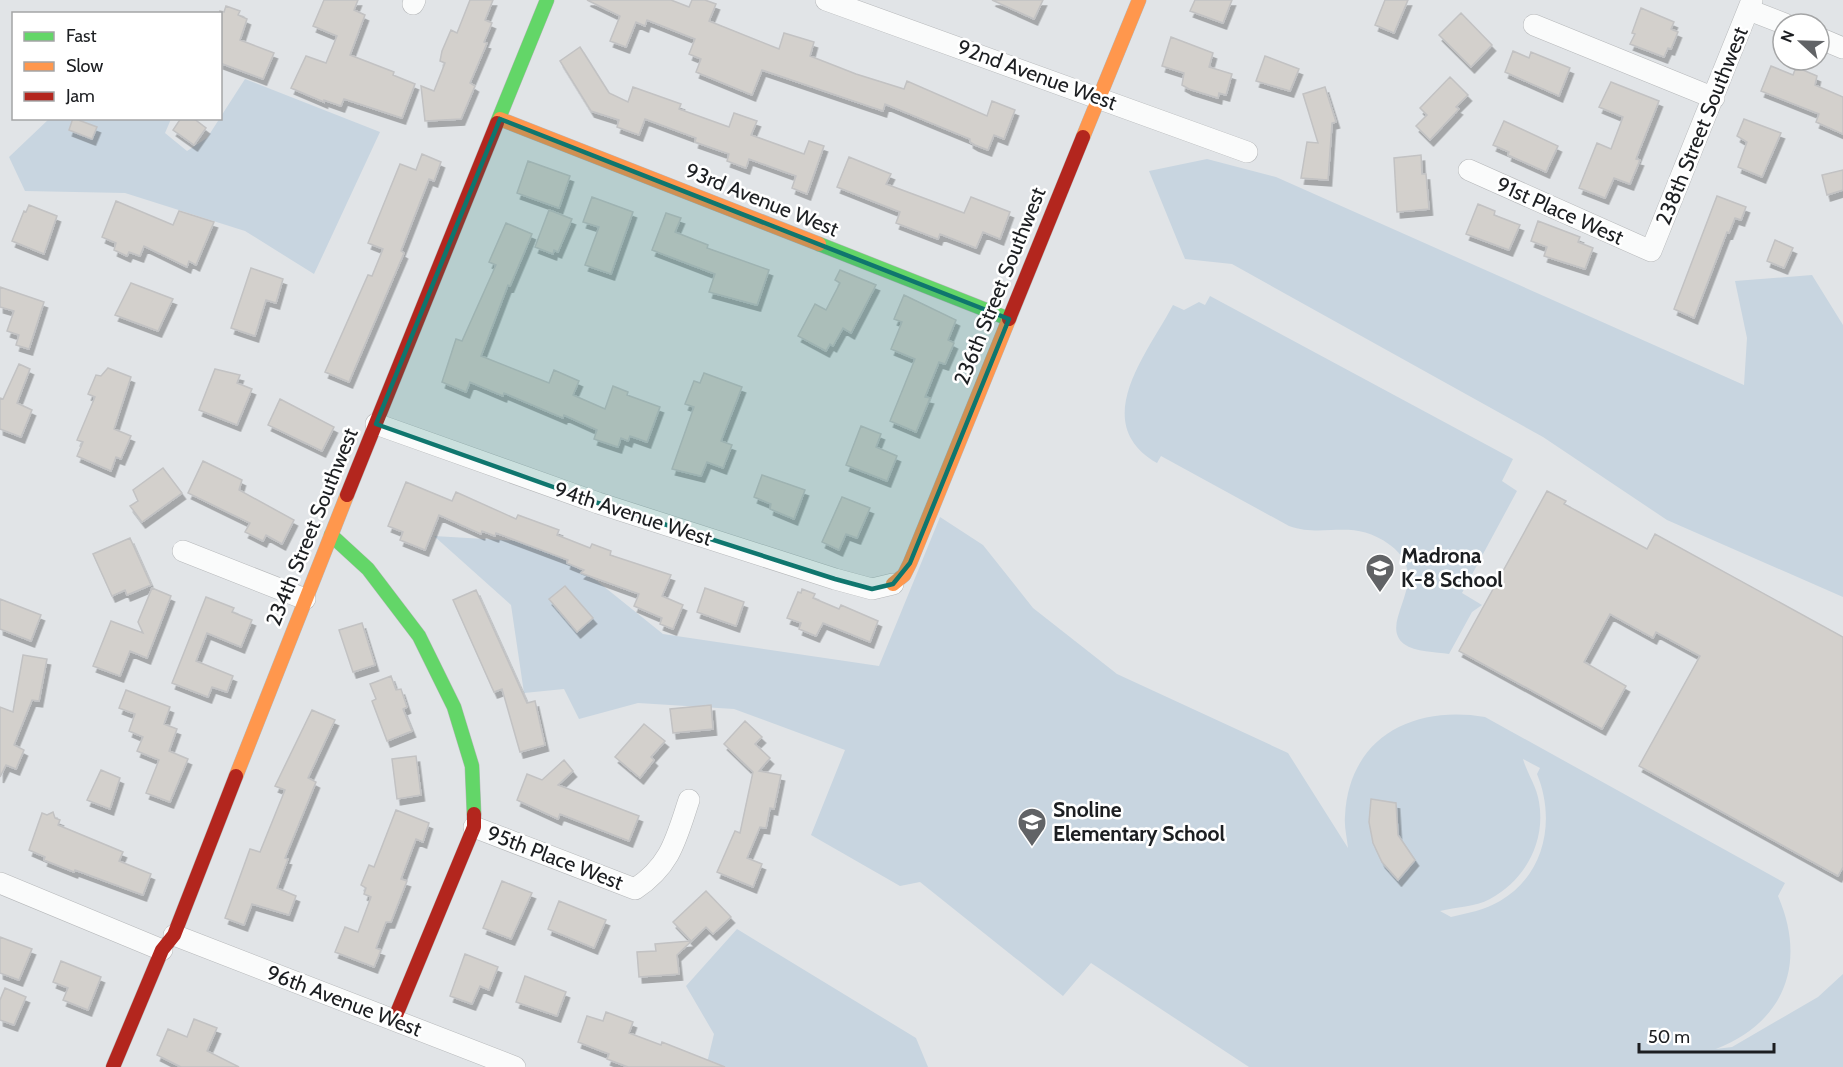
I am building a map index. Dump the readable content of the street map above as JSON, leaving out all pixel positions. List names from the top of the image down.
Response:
{
  "streets": {
    "street": [
      "92nd Avenue West",
      "238th Street Southwest",
      "93rd Avenue West",
      "91st Place West",
      "236th Street Southwest",
      "94th Avenue West",
      "234th Street Southwest",
      "95th Place West",
      "96th Avenue West"
    ]
  },
  "crossings": [
    ["92nd Avenue West", "236th Street Southwest"],
    ["238th Street Southwest", "91st Place West"],
    ["93rd Avenue West", "236th Street Southwest"],
    ["93rd Avenue West", "234th Street Southwest"],
    ["236th Street Southwest", "94th Avenue West"],
    ["94th Avenue West", "234th Street Southwest"],
    ["234th Street Southwest", "96th Avenue West"]
  ],
  "places": {
    "school or university": ["Madrona K-8 School", "Snoline Elementary School"]
  },
  "legend": ["Fast", "Slow", "Jam"],
  "scale_bar": "50 m",
  "north": "left"
}
